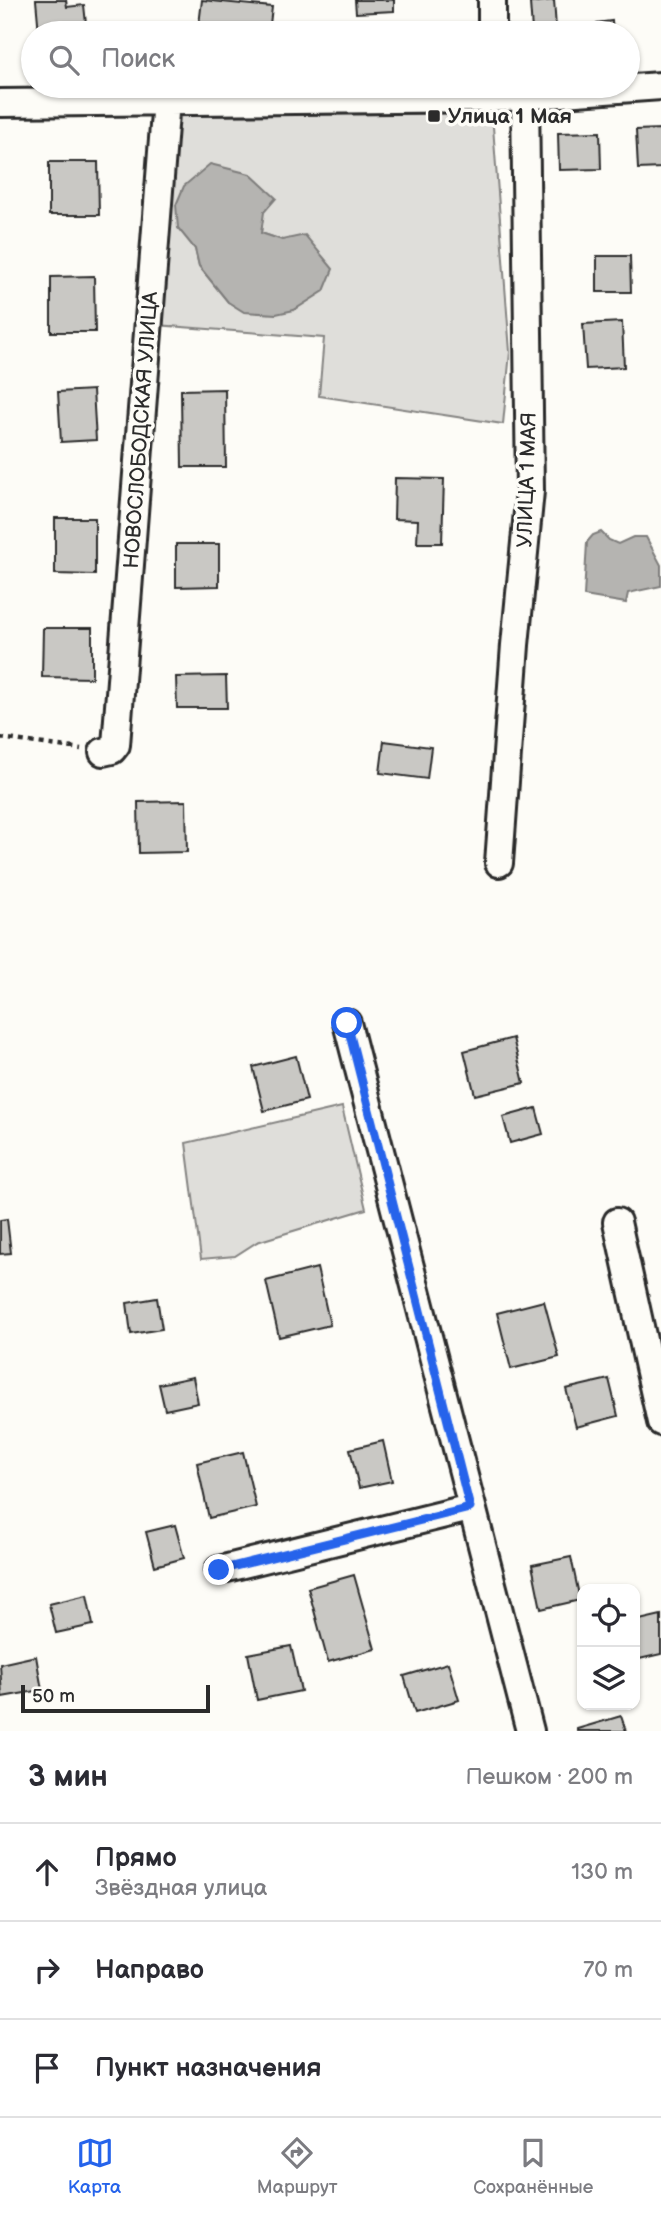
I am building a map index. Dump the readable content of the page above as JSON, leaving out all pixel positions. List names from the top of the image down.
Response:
{
  "streets": {
    "street": ["НОВОСЛОБОДСКАЯ УЛИЦА", "УЛИЦА 1 МАЯ"]
  },
  "places": {
    "transit": ["Улица 1 Мая"]
  },
  "scale_bar": "50 m",
  "page": {
    "search": "Поиск",
    "scale": "50 m",
    "heading": ["3 мин", "Пешком · 200 m"],
    "list": [
      ["Прямо", "Звёздная улица", "130 m"],
      ["Направо", "70 m"],
      "Пункт назначения"
    ],
    "nav": ["Карта", "Маршрут", "Сохранённые"]
  }
}
